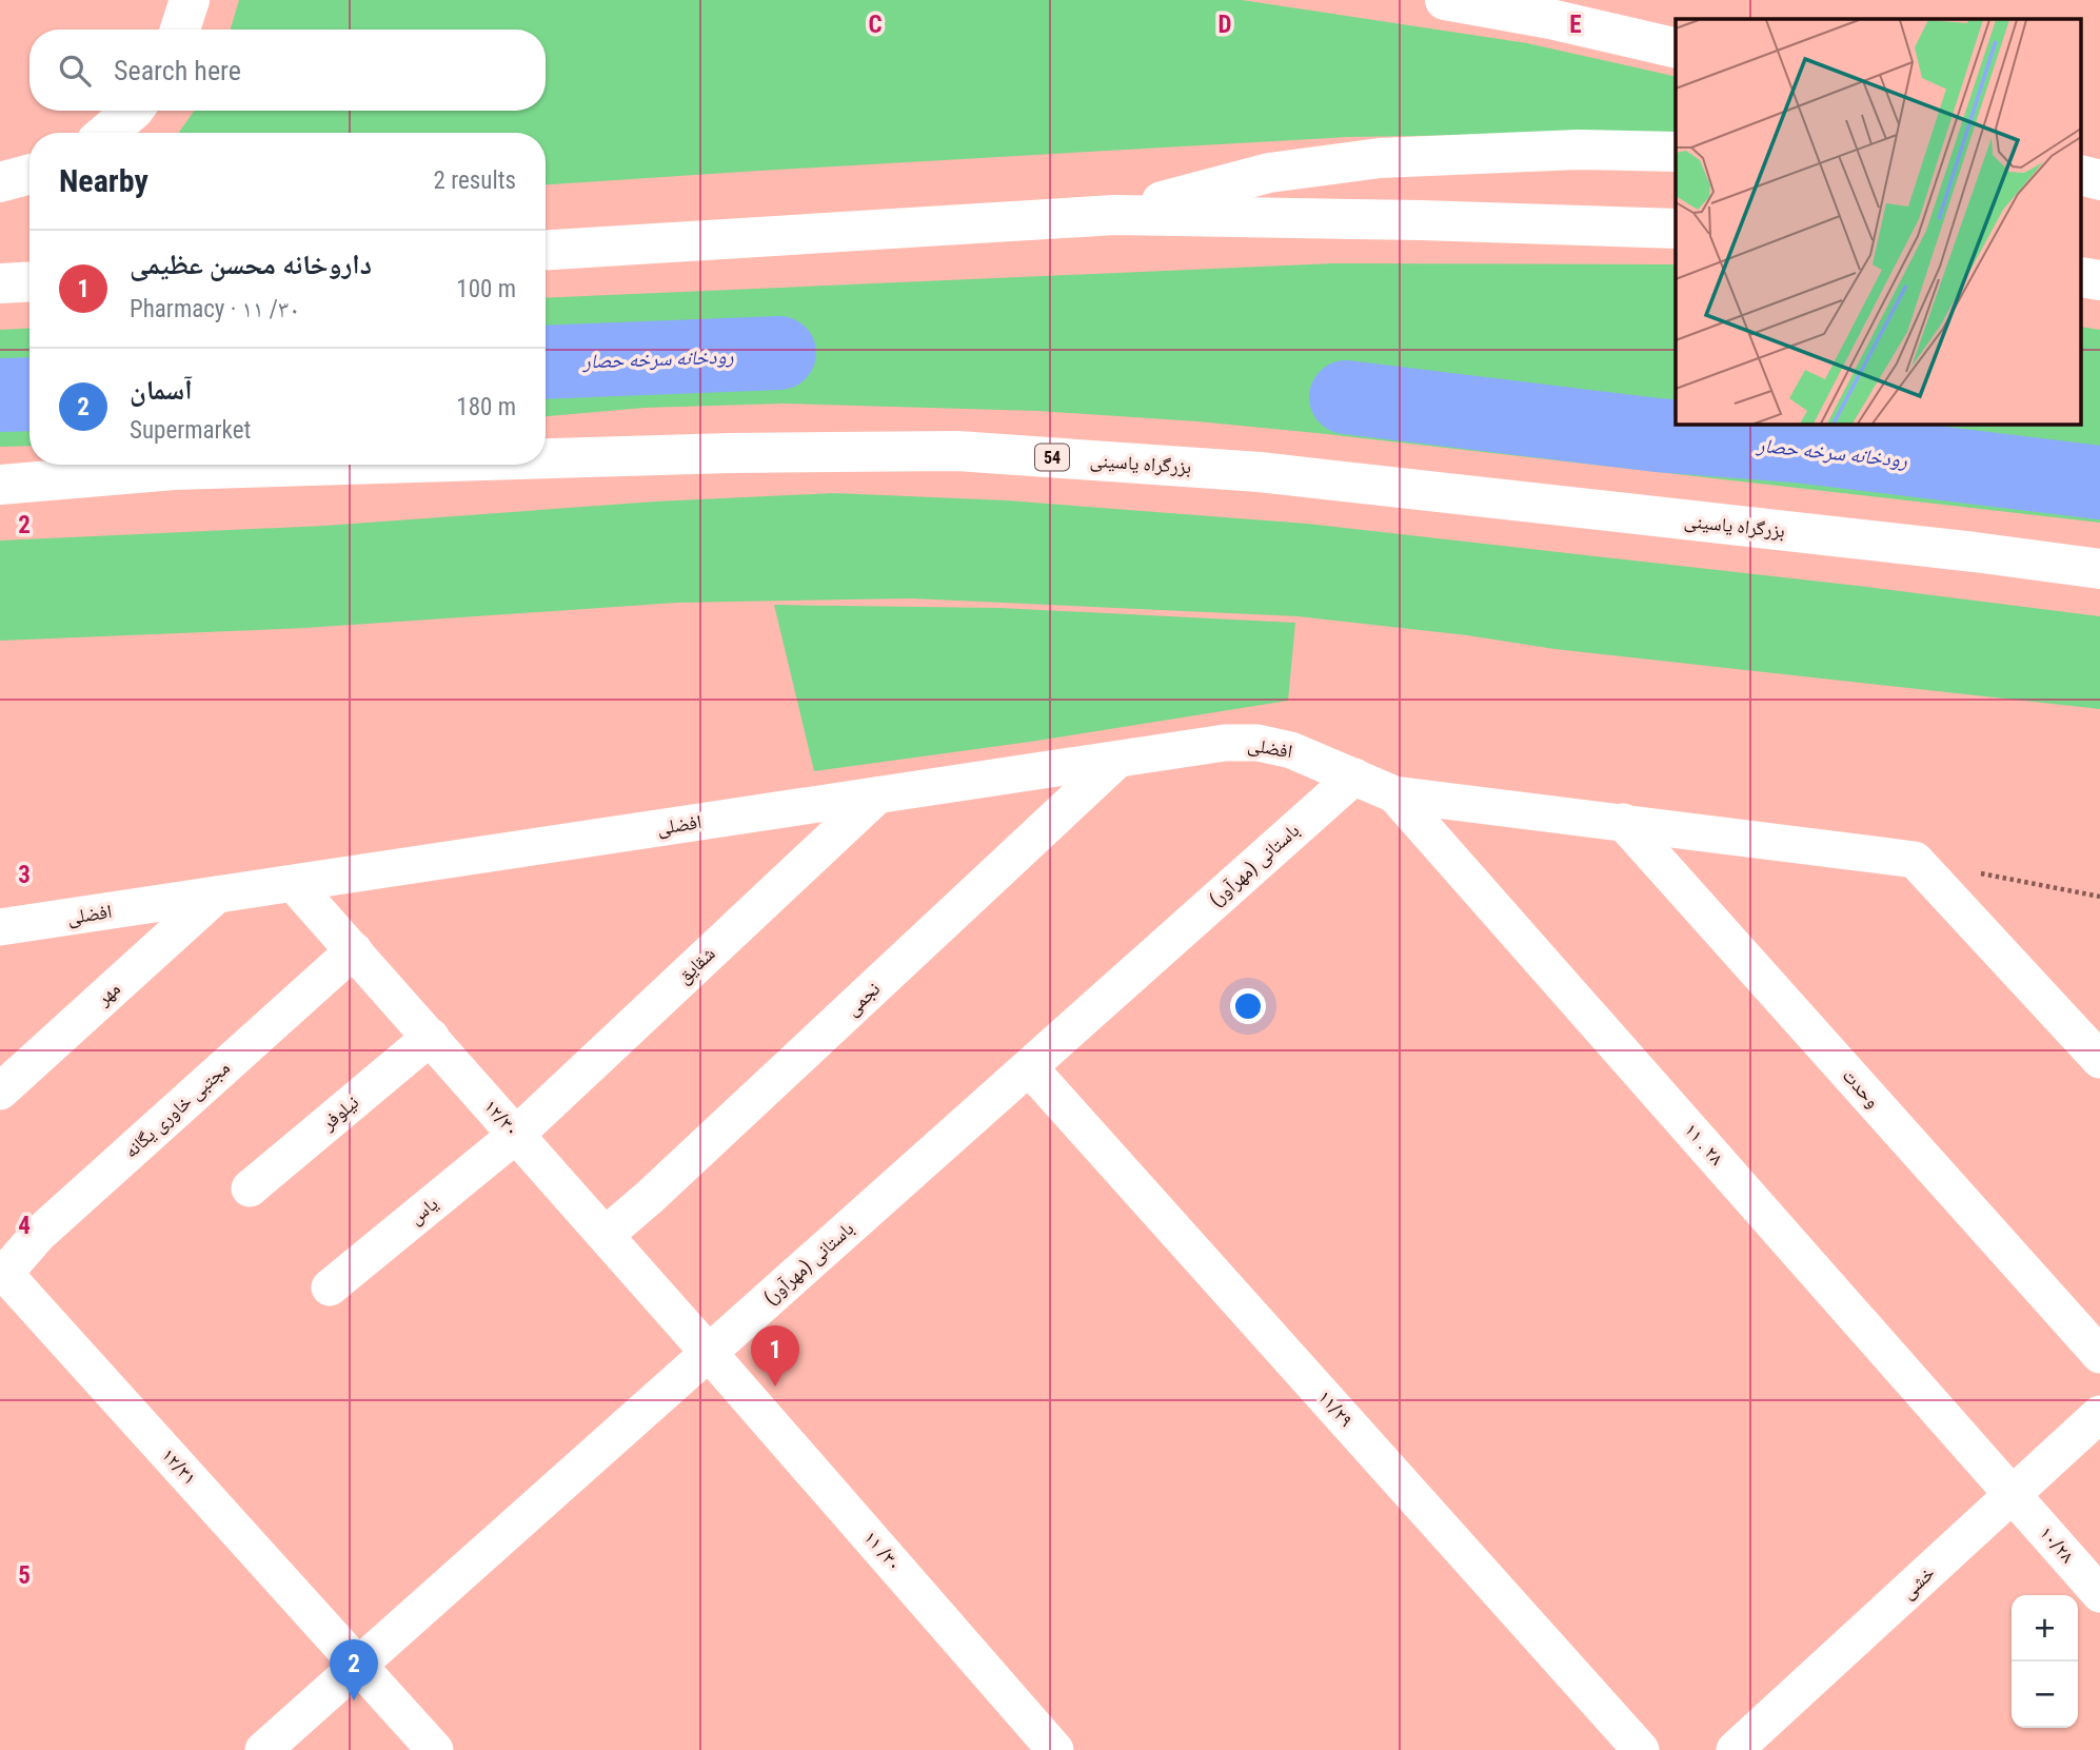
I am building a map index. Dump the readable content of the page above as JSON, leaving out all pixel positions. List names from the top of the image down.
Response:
{
  "streets": {
    "highway": ["54", "بزرگراه یاسینی"],
    "street": [
      "افضلی",
      "باستانی (مهرآور)",
      "شقایق",
      "مهر",
      "نجمی",
      "وحدت",
      "مجتبی خاوری یگانه",
      "نیلوفر",
      "۱۲/۳۰",
      "۱۱ . ۲۸",
      "یاس",
      "۱۱/۲۹",
      "۱۲/۳۱",
      "۱۰/۲۸",
      "۱۱ /۳۰",
      "خشی"
    ]
  },
  "crossings": [
    ["افضلی", "باستانی (مهرآور)"],
    ["افضلی", "شقایق"],
    ["افضلی", "مهر"],
    ["افضلی", "نجمی"],
    ["افضلی", "۱۲/۳۰"],
    ["افضلی", "۱۱ . ۲۸"],
    ["باستانی (مهرآور)", "۱۲/۳۰"],
    ["باستانی (مهرآور)", "۱۱/۲۹"],
    ["باستانی (مهرآور)", "۱۲/۳۱"],
    ["باستانی (مهرآور)", "۱۱ /۳۰"],
    ["شقایق", "۱۲/۳۰"],
    ["شقایق", "یاس"],
    ["نجمی", "۱۲/۳۰"],
    ["مجتبی خاوری یگانه", "۱۲/۳۰"],
    ["مجتبی خاوری یگانه", "۱۲/۳۱"],
    ["نیلوفر", "۱۲/۳۰"],
    ["۱۲/۳۰", "یاس"],
    ["۱۲/۳۰", "۱۱ /۳۰"],
    ["۱۱ . ۲۸", "۱۰/۲۸"],
    ["۱۱ . ۲۸", "خشی"],
    ["۱۰/۲۸", "خشی"]
  ],
  "water": ["رودخانه سرخه حصار"],
  "page": {
    "search": "Search here",
    "heading": ["Nearby", "2 results"],
    "list": [
      {
        "mark": "1",
        "name": "داروخانه محسن عظیمی",
        "note": "Pharmacy · ۱۱ /۳۰",
        "value": "100 m"
      },
      {
        "mark": "2",
        "name": "آسمان",
        "note": "Supermarket",
        "value": "180 m"
      }
    ],
    "pins": ["1", "2"],
    "map_buttons": ["+", "−"]
  },
  "grid": {
    "columns": ["C", "D", "E"],
    "rows": [
      "2",
      "3",
      "4",
      "5"
    ]
  }
}
